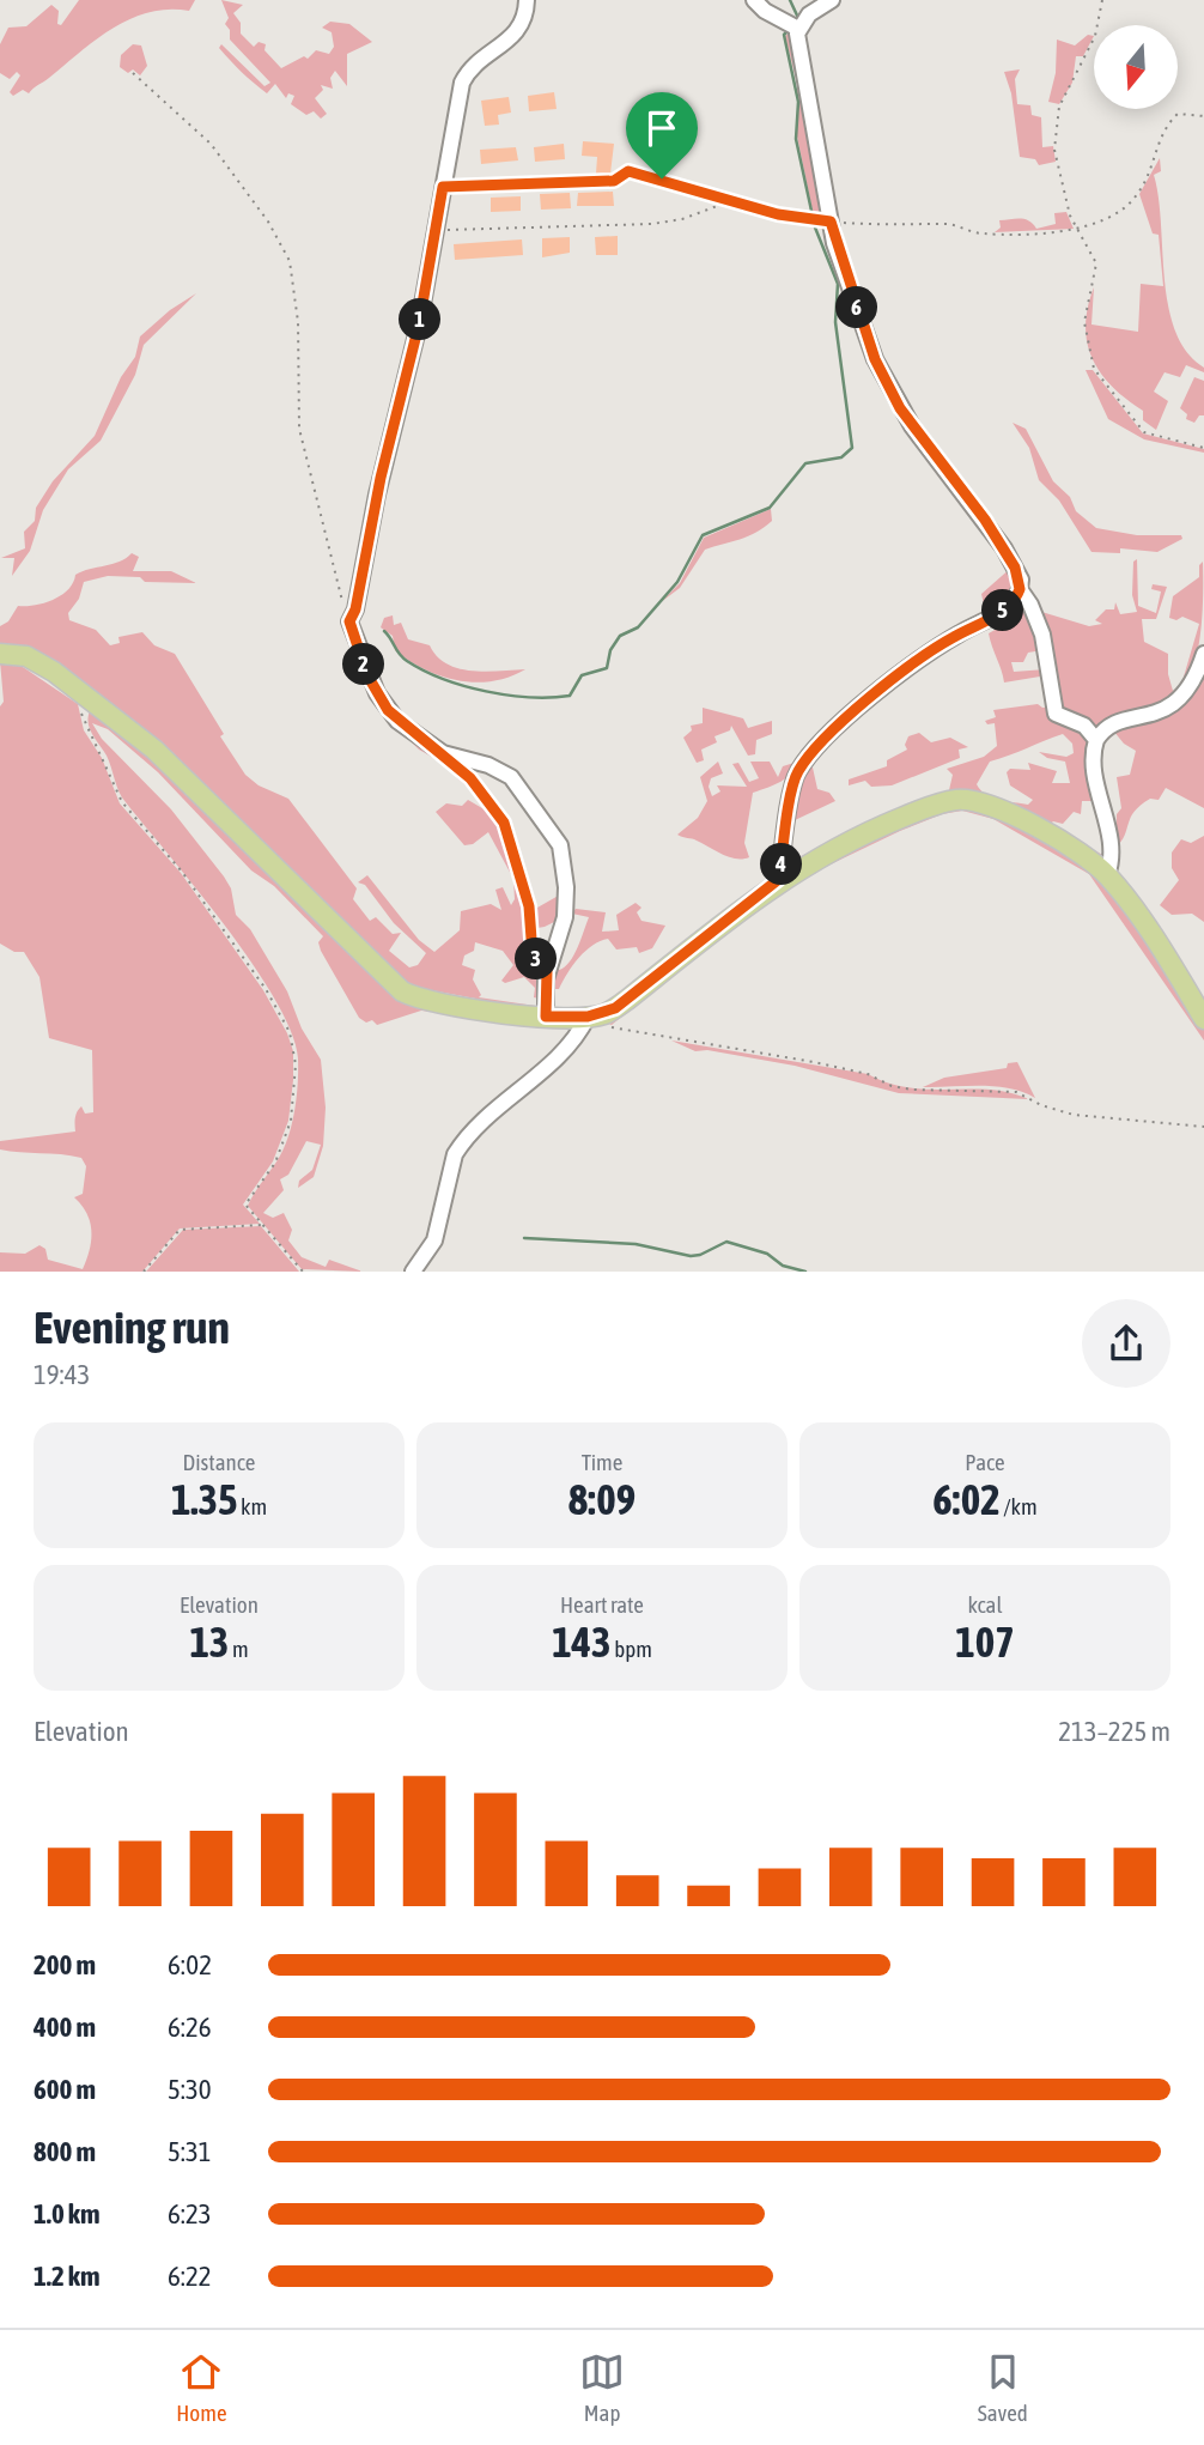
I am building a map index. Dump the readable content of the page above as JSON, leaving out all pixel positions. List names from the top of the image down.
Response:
{
  "north": "bottom",
  "page": {
    "pins": [
      "6",
      "1",
      "5",
      "2",
      "4",
      "3"
    ],
    "heading": ["Evening run", "19:43"],
    "stats": [
      ["Distance", "1.35 km"],
      ["Time", "8:09"],
      ["Pace", "6:02 /km"],
      ["Elevation", "13 m"],
      ["Heart rate", "143 bpm"],
      ["kcal", "107"]
    ],
    "chart": ["Elevation", "213–225 m"],
    "list": [
      {
        "name": "200 m",
        "note": "6:02"
      },
      {
        "name": "400 m",
        "note": "6:26"
      },
      {
        "name": "600 m",
        "note": "5:30"
      },
      {
        "name": "800 m",
        "note": "5:31"
      },
      {
        "name": "1.0 km",
        "note": "6:23"
      },
      {
        "name": "1.2 km",
        "note": "6:22"
      }
    ],
    "tabs": ["Home", "Map", "Saved"]
  }
}
